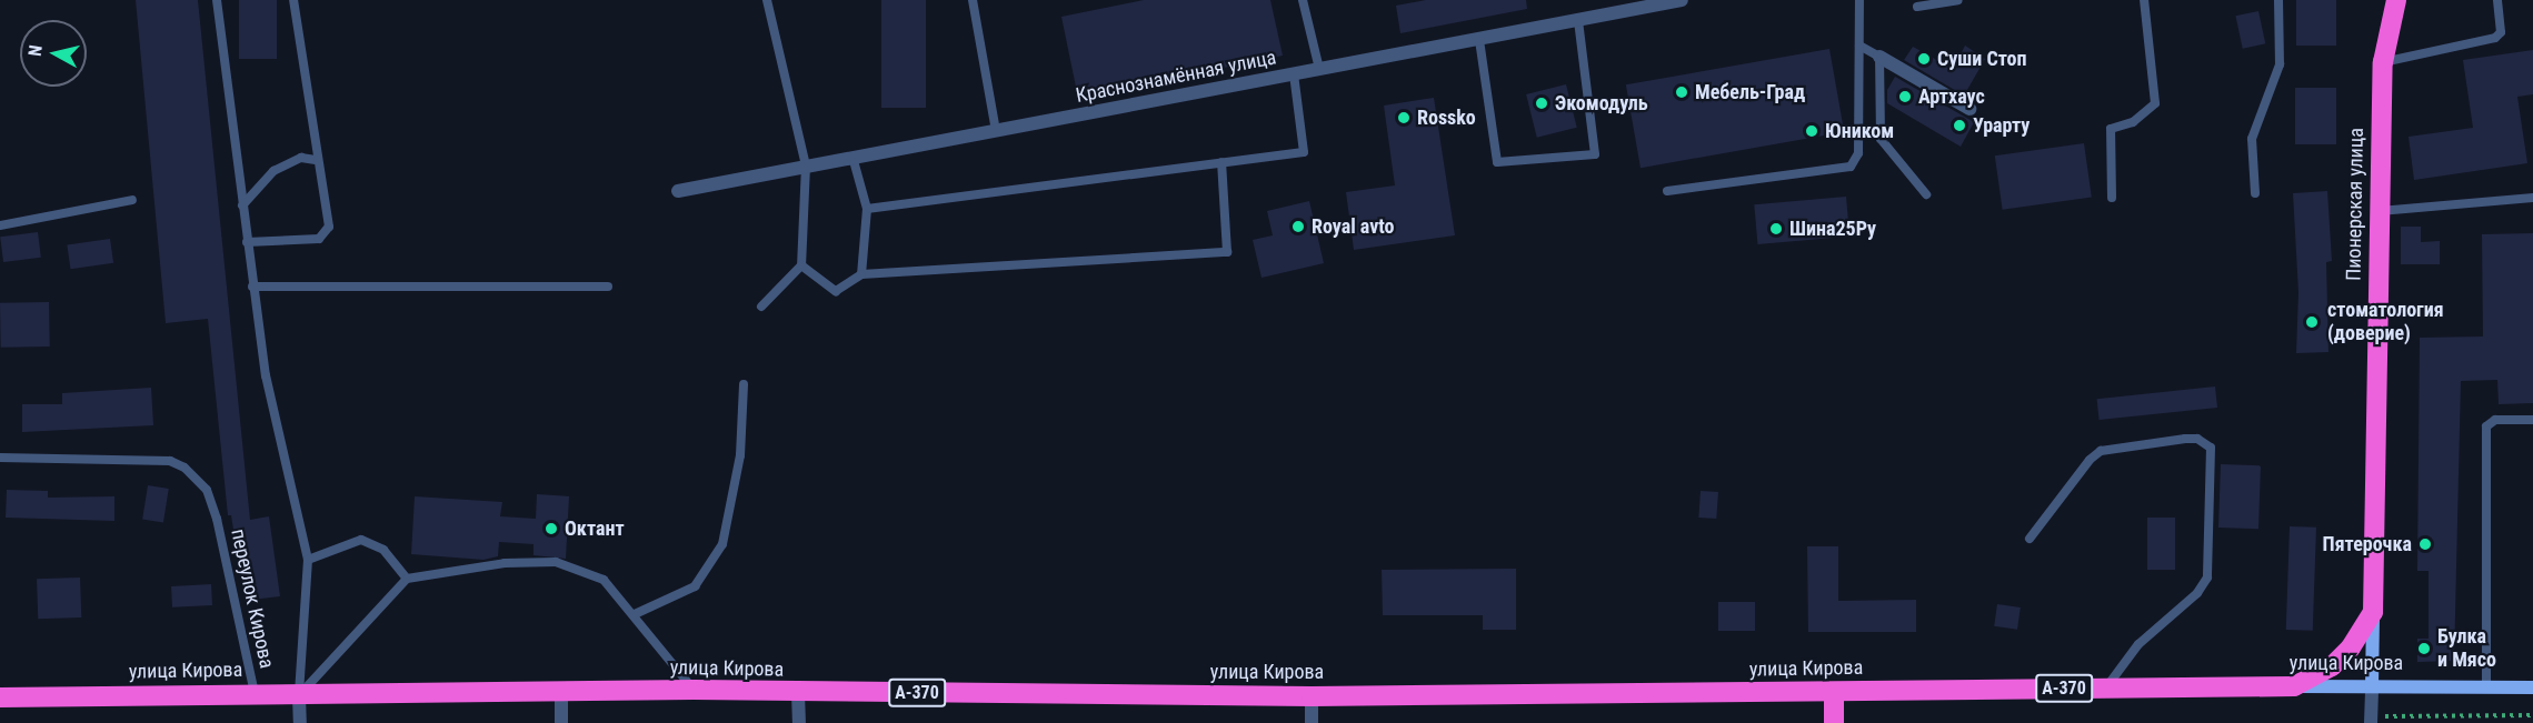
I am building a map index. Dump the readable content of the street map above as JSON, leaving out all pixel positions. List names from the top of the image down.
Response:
{
  "streets": {
    "highway": ["Пионерская улица", "улица Кирова", "А-370"],
    "street": ["Краснознамённая улица"],
    "lane": ["переулок Кирова"]
  },
  "crossings": [
    ["Пионерская улица", "улица Кирова"],
    ["Пионерская улица", "А-370"],
    ["переулок Кирова", "улица Кирова"],
    ["улица Кирова", "А-370"]
  ],
  "places": [
    "Суши Стоп",
    "Мебель-Град",
    "Артхаус",
    "Экомодуль",
    "Rossko",
    "Урарту",
    "Юником",
    "Royal avto",
    "Шина25Ру",
    "стоматология (доверие)",
    "Октант",
    "Пятерочка",
    "Булка и Мясо"
  ],
  "north": "left"
}
